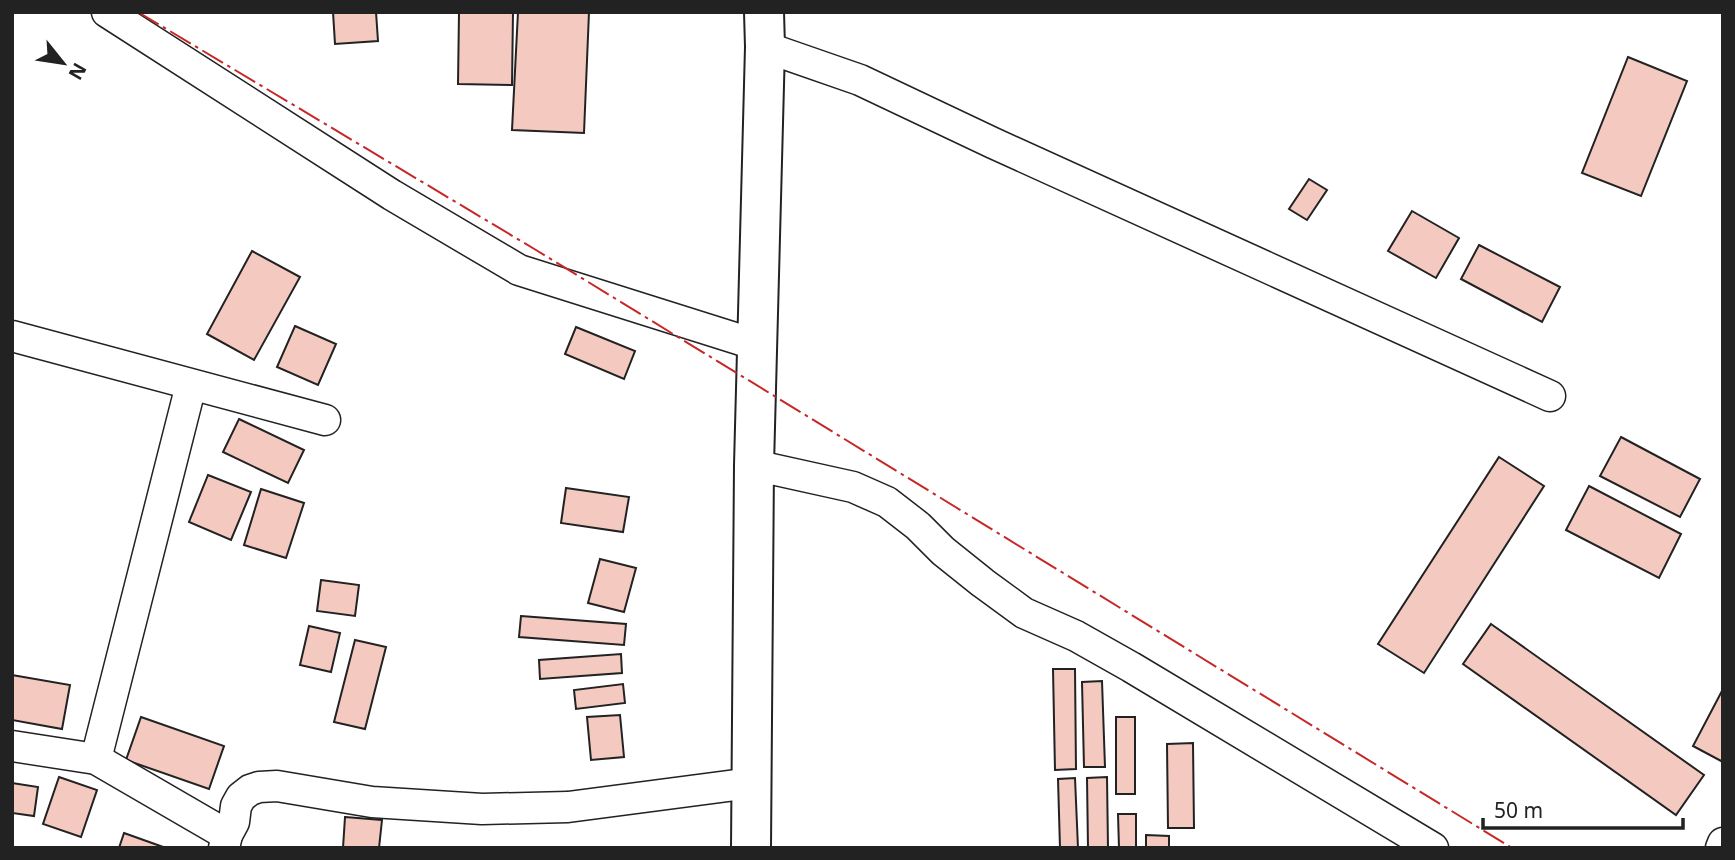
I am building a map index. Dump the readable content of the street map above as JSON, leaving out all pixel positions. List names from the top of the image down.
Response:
{
  "scale_bar": "50 m",
  "north": "bottom right"
}
